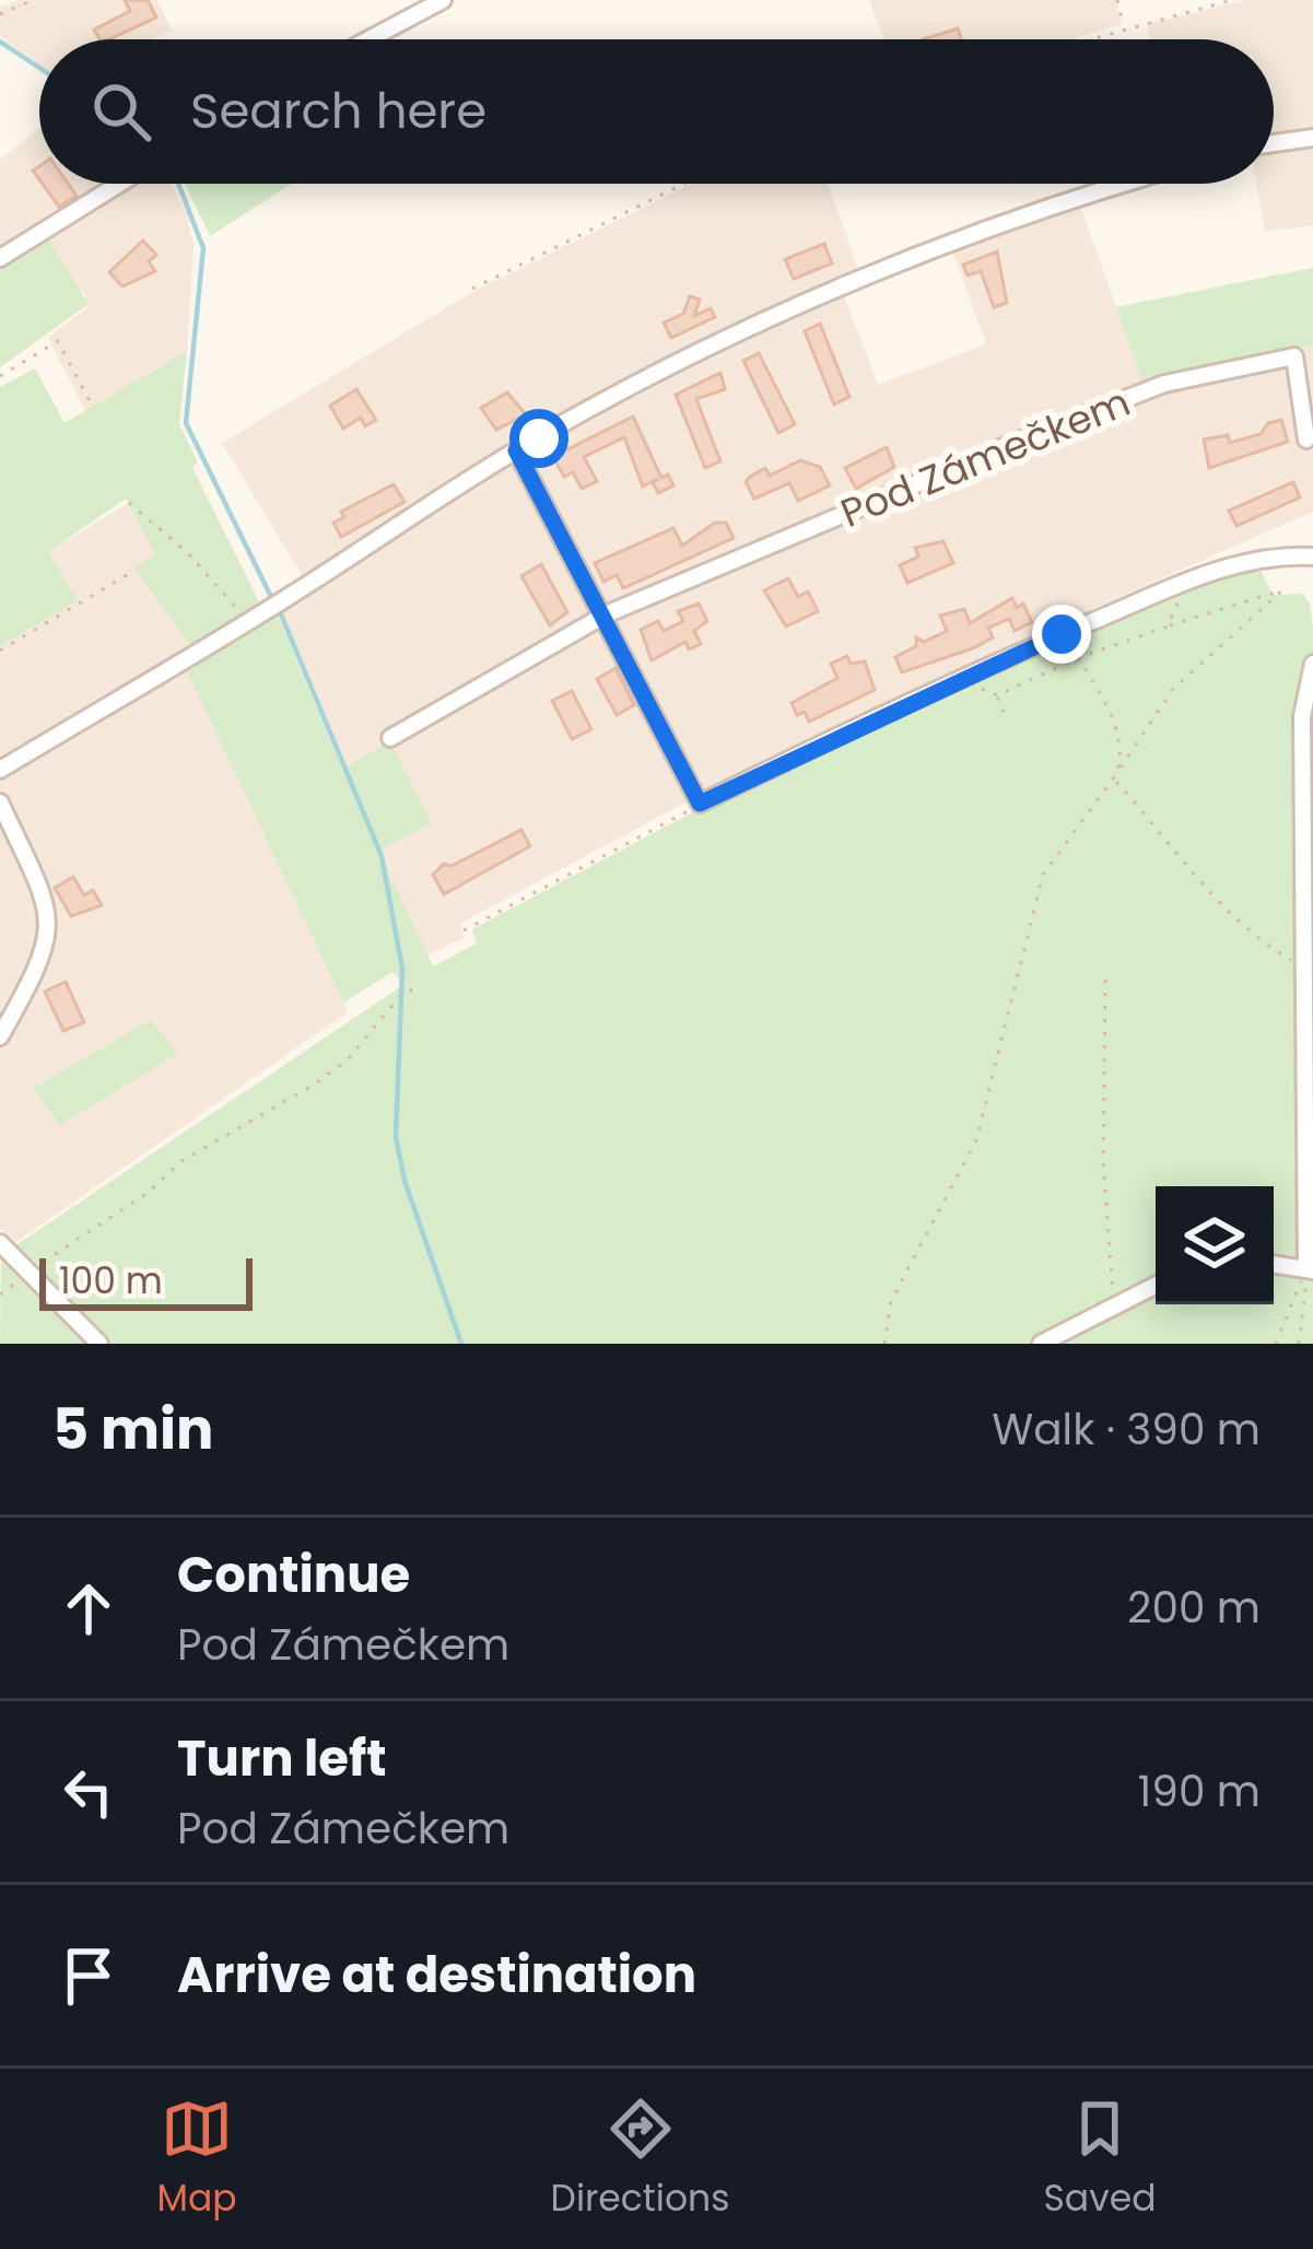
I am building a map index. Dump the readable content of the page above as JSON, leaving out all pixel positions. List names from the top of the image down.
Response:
{
  "streets": {
    "street": ["Pod Zámečkem"]
  },
  "scale_bar": "100 m",
  "page": {
    "search": "Search here",
    "scale": "100 m",
    "heading": ["5 min", "Walk · 390 m"],
    "list": [
      ["Continue", "Pod Zámečkem", "200 m"],
      ["Turn left", "Pod Zámečkem", "190 m"],
      "Arrive at destination"
    ],
    "nav": ["Map", "Directions", "Saved"]
  }
}
